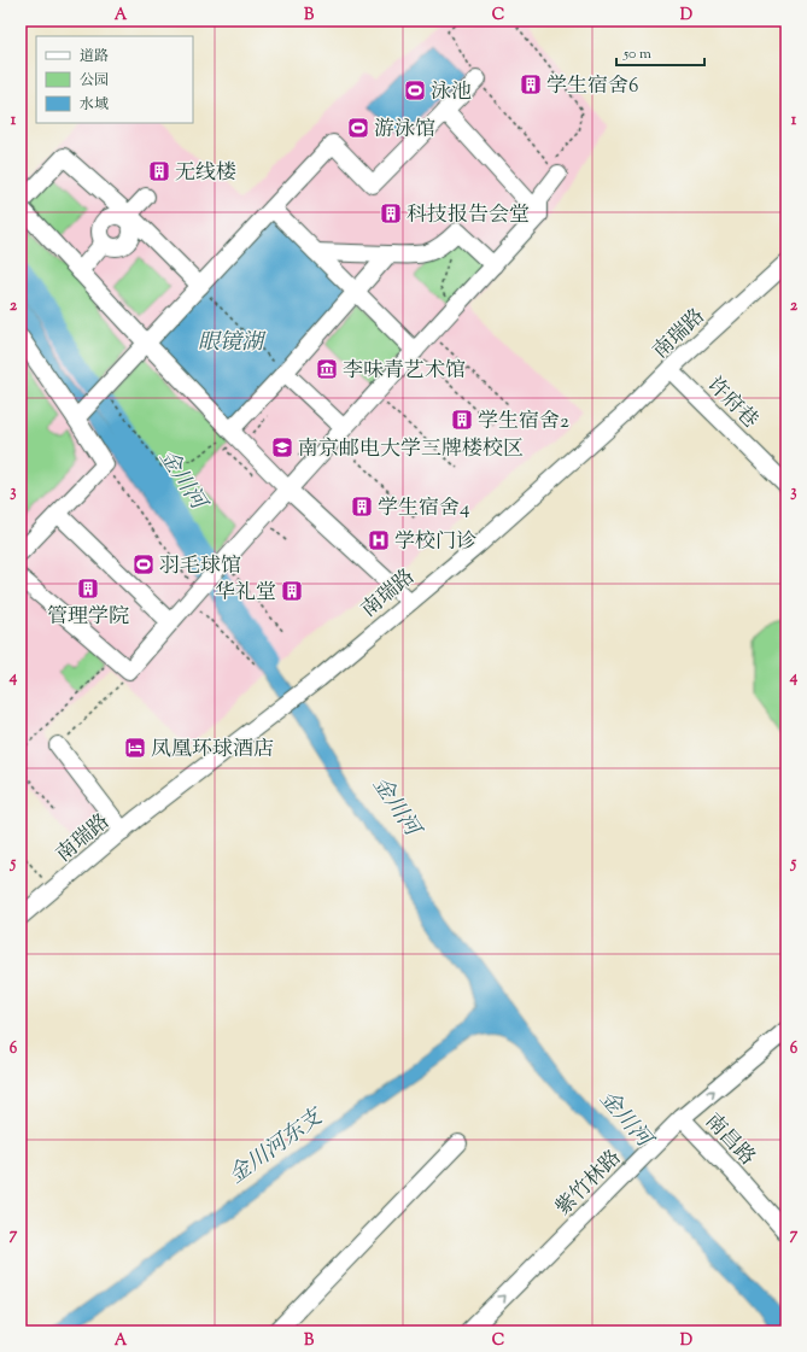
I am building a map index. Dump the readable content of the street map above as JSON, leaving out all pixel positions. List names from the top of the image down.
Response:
{
  "streets": {
    "street": [
      "南瑞路",
      "许府巷",
      "南昌路",
      "紫竹林路"
    ]
  },
  "crossings": [
    ["南瑞路", "许府巷"],
    ["南昌路", "紫竹林路"]
  ],
  "one_way": ["紫竹林路"],
  "water": ["眼镜湖", "金川河", "金川河东支"],
  "places": {
    "building": [
      "学生宿舍6",
      "无线楼",
      "科技报告会堂",
      "学生宿舍2",
      "学生宿舍4",
      "管理学院",
      "华礼堂"
    ],
    "sports": ["泳池", "游泳馆", "羽毛球馆"],
    "museum": ["李味青艺术馆"],
    "school or university": ["南京邮电大学三牌楼校区"],
    "hospital": ["学校门诊"],
    "hotel": ["凤凰环球酒店"]
  },
  "legend": ["道路", "公园", "水域"],
  "scale_bar": "50 m",
  "grid": {
    "columns": [
      "A",
      "B",
      "C",
      "D"
    ],
    "rows": [
      "1",
      "2",
      "3",
      "4",
      "5",
      "6",
      "7"
    ]
  }
}
